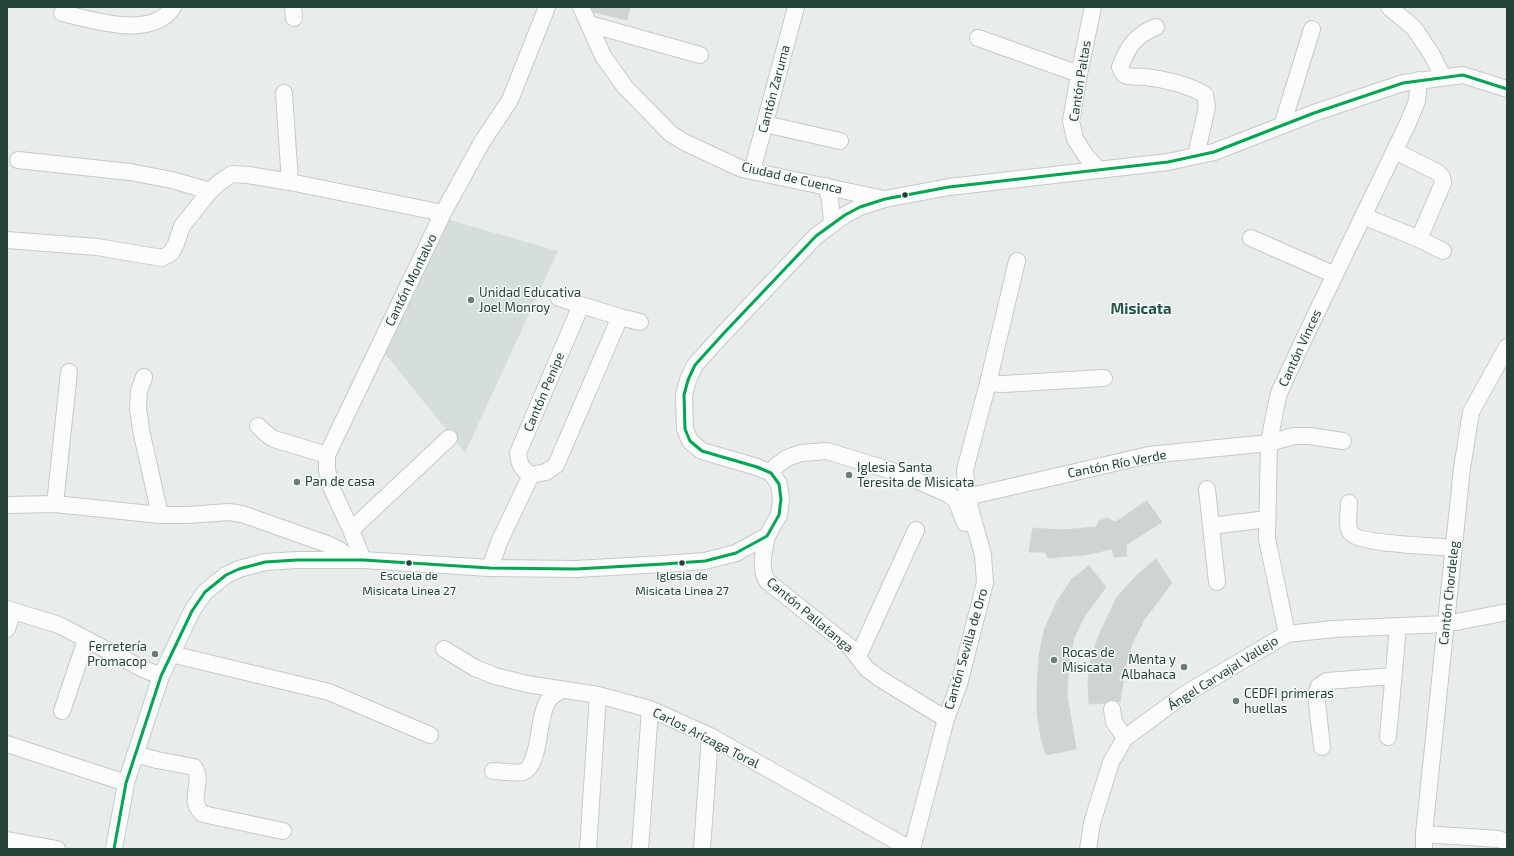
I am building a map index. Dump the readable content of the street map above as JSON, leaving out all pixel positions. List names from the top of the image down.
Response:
{
  "streets": {
    "street": [
      "Cantón Paltas",
      "Cantón Zaruma",
      "Ciudad de Cuenca",
      "Cantón Montalvo",
      "Cantón Vinces",
      "Cantón Penipe",
      "Cantón Río Verde",
      "Cantón Chordeleg",
      "Cantón Pallatanga",
      "Cantón Sevilla de Oro",
      "Ángel Carvajal Vallejo",
      "Carlos Arízaga Toral"
    ]
  },
  "crossings": [
    ["Cantón Zaruma", "Ciudad de Cuenca"],
    ["Cantón Vinces", "Cantón Río Verde"],
    ["Cantón Vinces", "Ángel Carvajal Vallejo"],
    ["Cantón Río Verde", "Cantón Sevilla de Oro"],
    ["Cantón Chordeleg", "Ángel Carvajal Vallejo"],
    ["Cantón Pallatanga", "Cantón Sevilla de Oro"],
    ["Cantón Sevilla de Oro", "Carlos Arízaga Toral"]
  ],
  "districts": ["Misicata"],
  "places": [
    "Unidad Educativa Joel Monroy",
    "Iglesia Santa Teresita de Misicata",
    "Pan de casa",
    "Escuela de Misicata Linea 27",
    "Iglesia de Misicata Linea 27",
    "Ferretería Promacop",
    "Rocas de Misicata",
    "Menta y Albahaca",
    "CEDFI primeras huellas"
  ]
}
